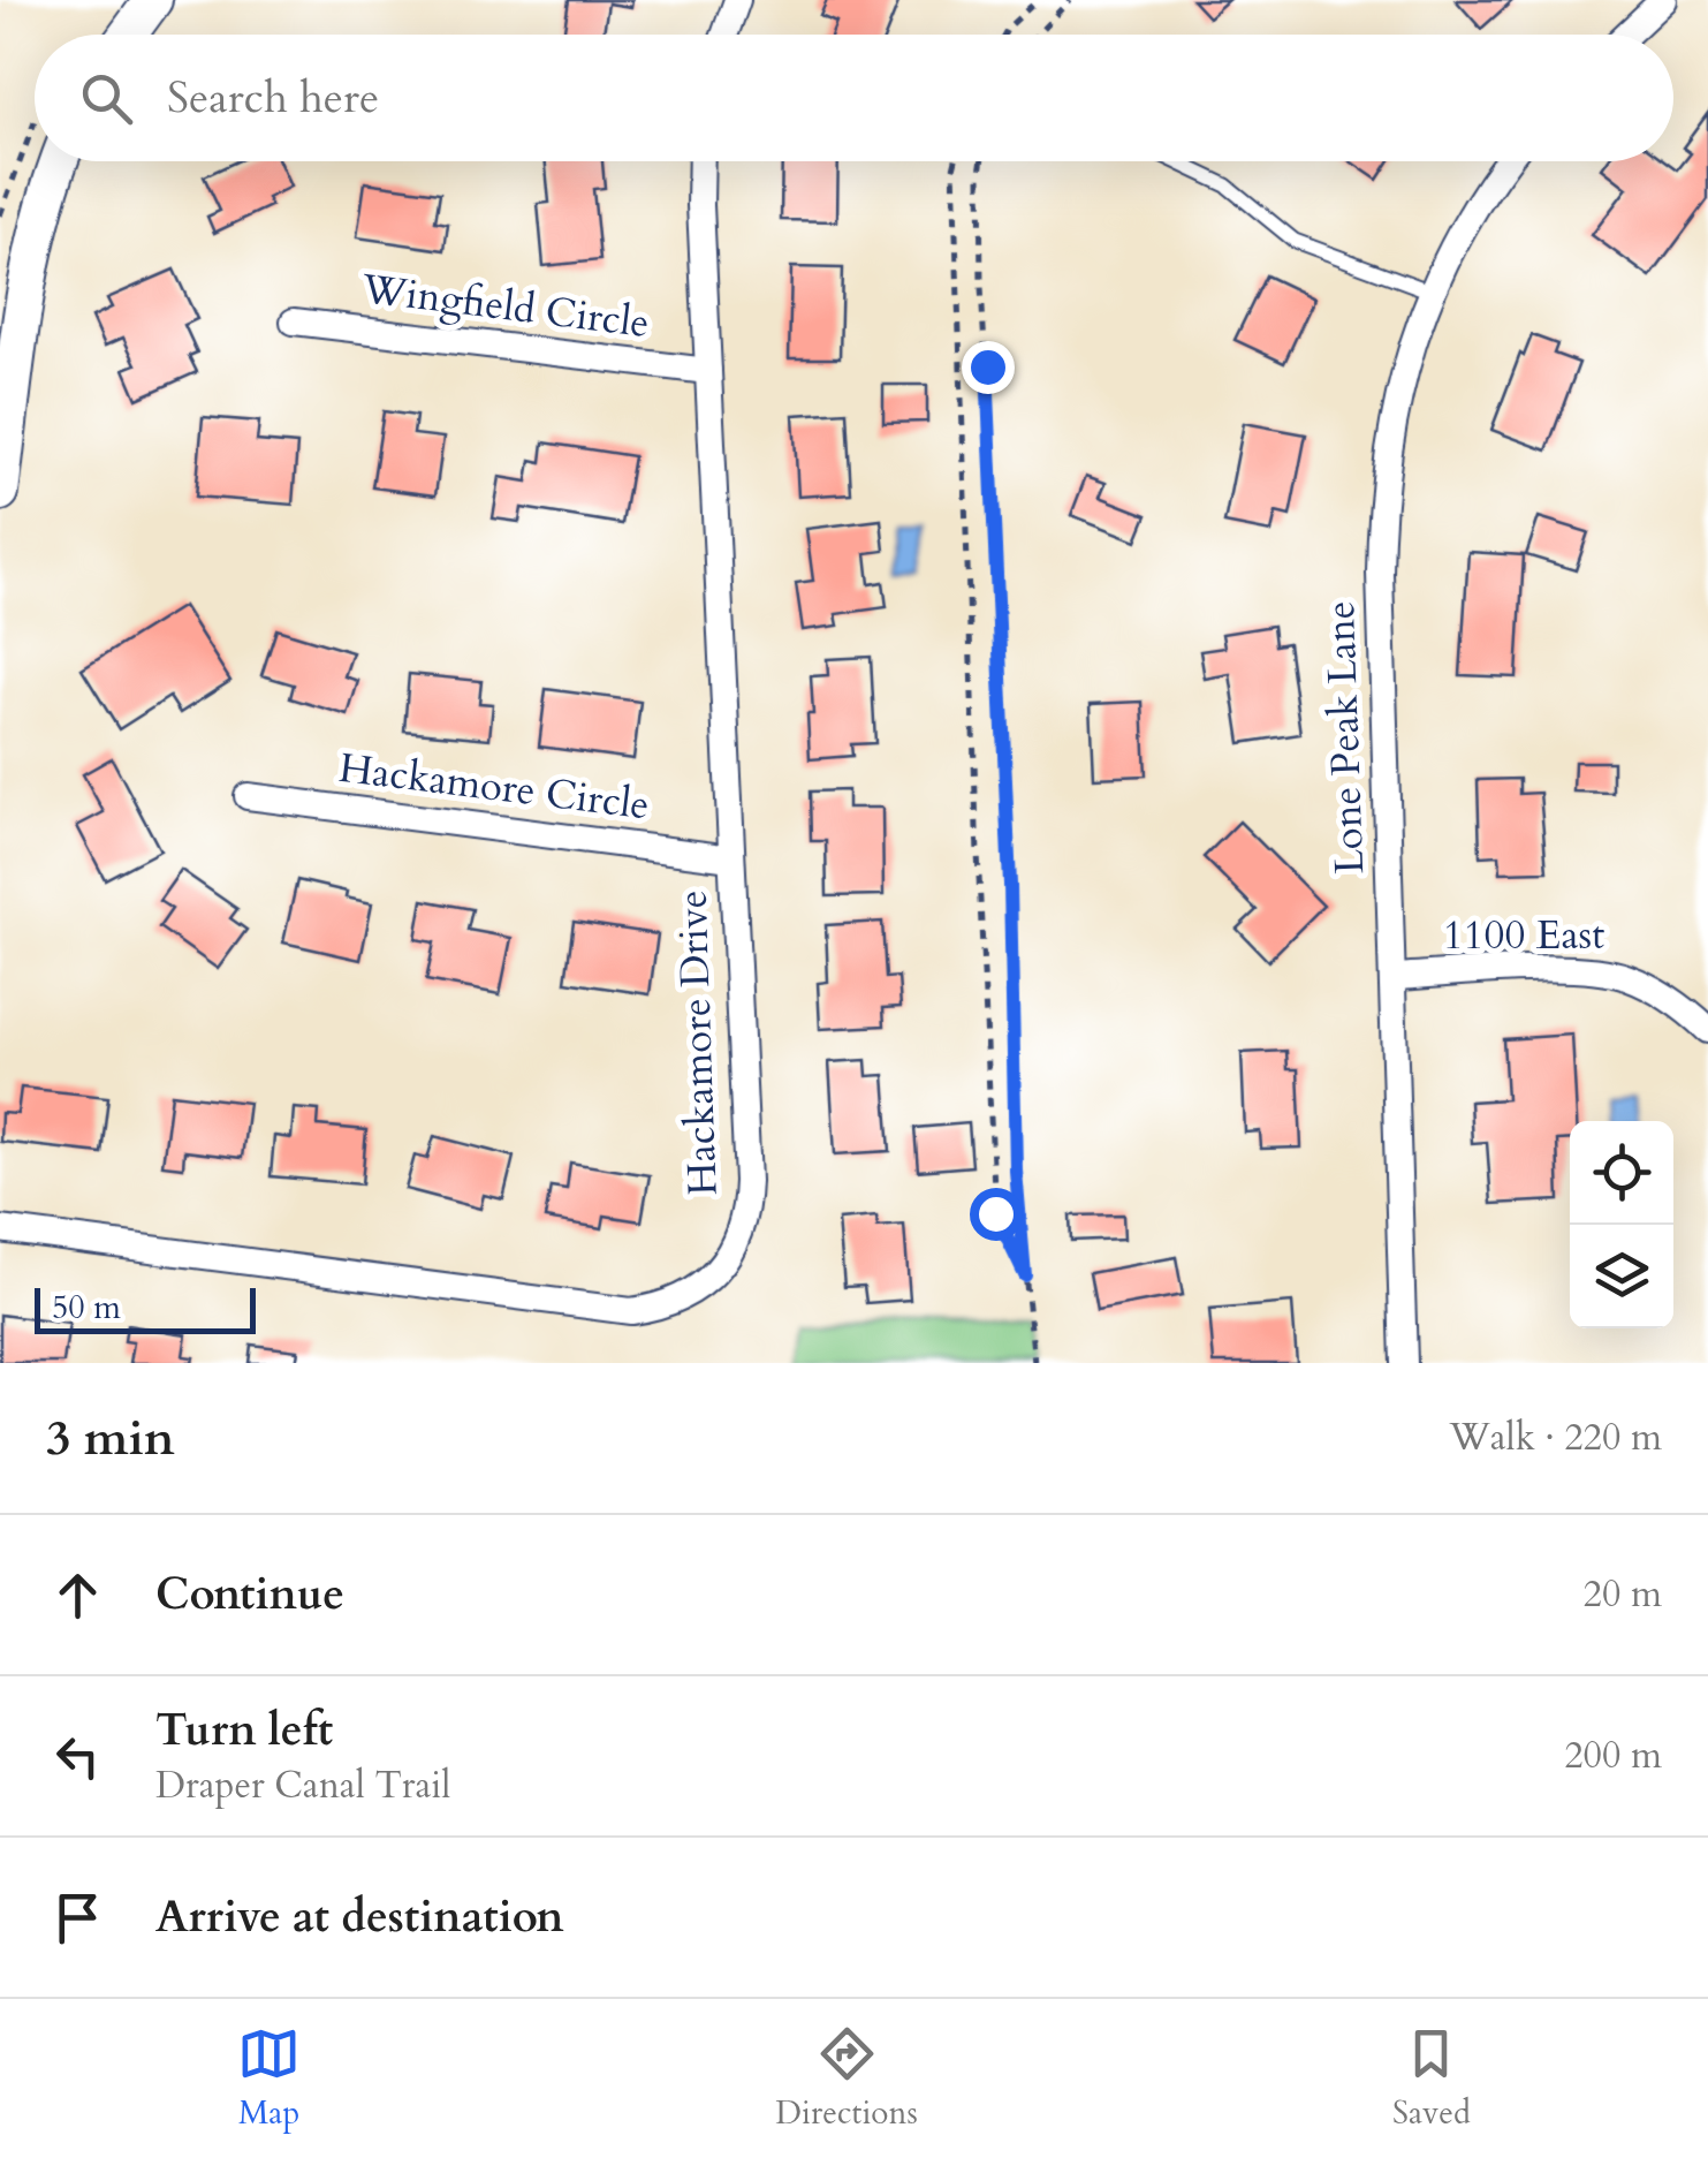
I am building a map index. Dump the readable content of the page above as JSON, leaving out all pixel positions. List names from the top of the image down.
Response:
{
  "streets": {
    "street": [
      "Wingfield Circle",
      "Lone Peak Lane",
      "Hackamore Circle",
      "1100 East",
      "Hackamore Drive"
    ]
  },
  "crossings": [
    ["Wingfield Circle", "Hackamore Drive"],
    ["Lone Peak Lane", "1100 East"],
    ["Hackamore Circle", "Hackamore Drive"]
  ],
  "scale_bar": "50 m",
  "page": {
    "search": "Search here",
    "scale": "50 m",
    "heading": ["3 min", "Walk · 220 m"],
    "list": [
      ["Continue", "20 m"],
      ["Turn left", "Draper Canal Trail", "200 m"],
      "Arrive at destination"
    ],
    "nav": ["Map", "Directions", "Saved"]
  }
}
